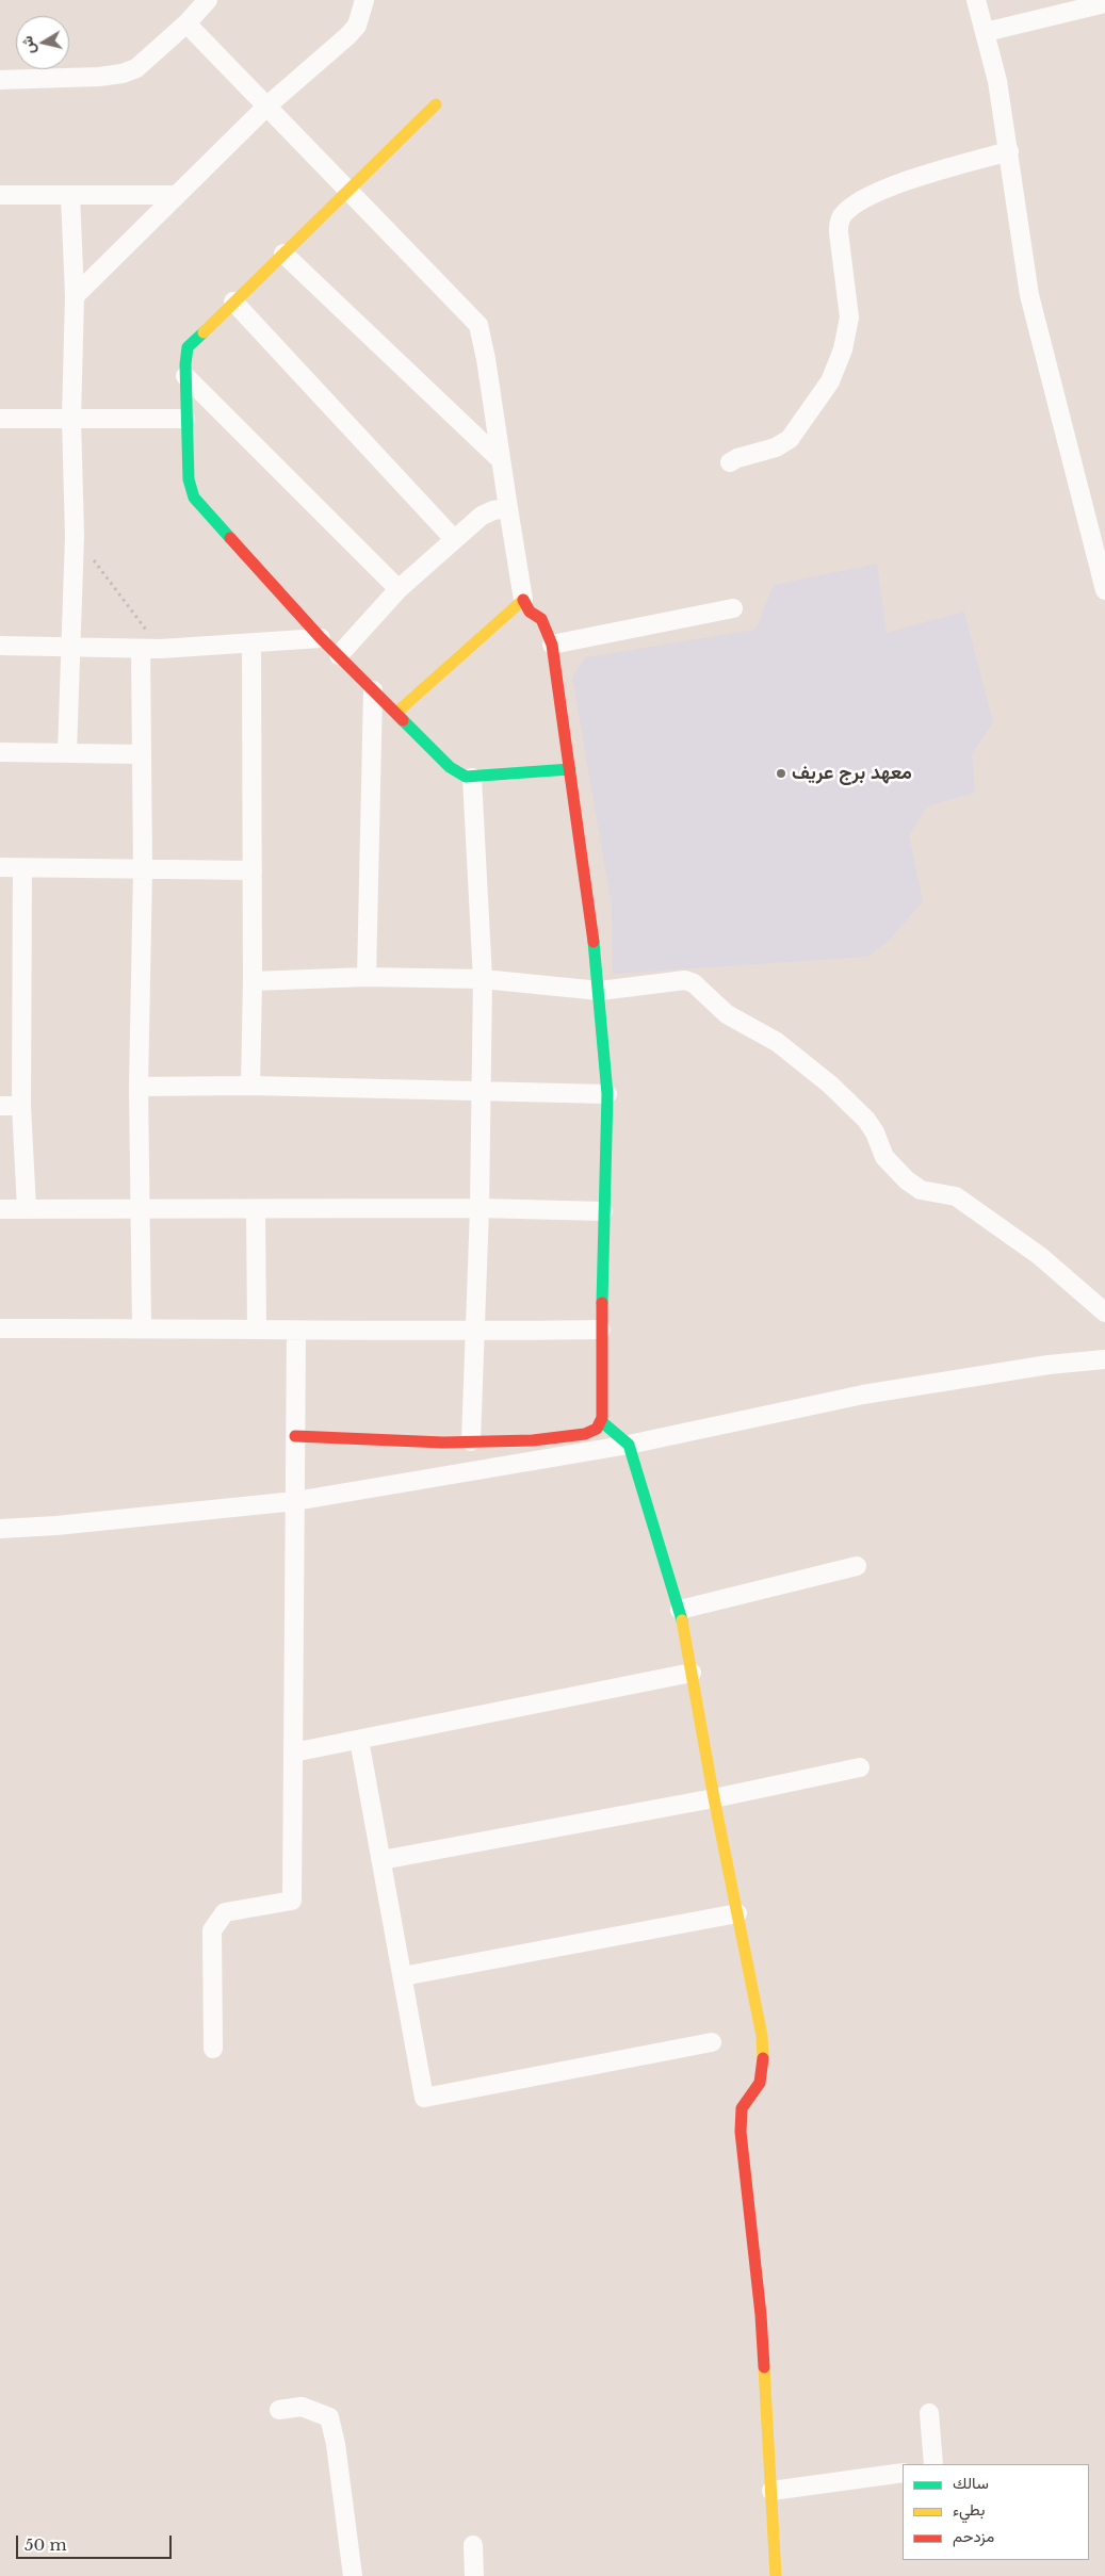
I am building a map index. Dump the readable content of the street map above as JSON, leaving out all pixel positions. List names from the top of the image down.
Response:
{
  "places": ["معهد برج عريف"],
  "legend": ["سالك", "بطيء", "مزدحم"],
  "scale_bar": "50 m",
  "north": "left"
}
